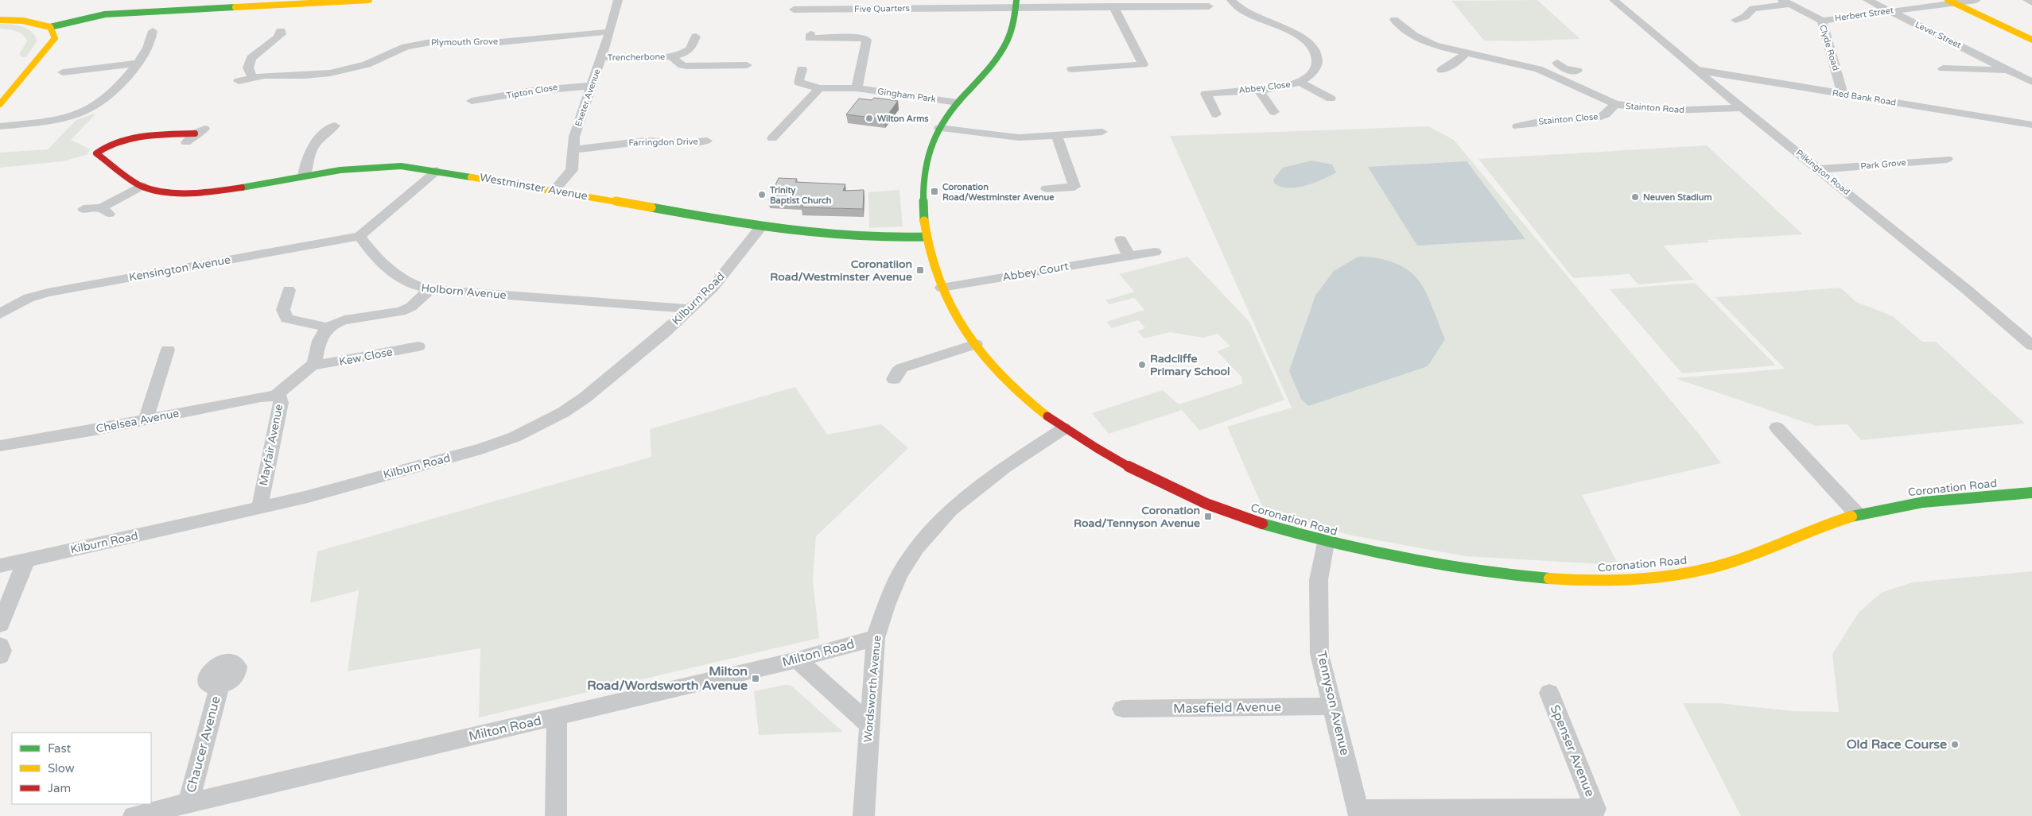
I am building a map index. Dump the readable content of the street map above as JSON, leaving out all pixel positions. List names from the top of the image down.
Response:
{
  "streets": {
    "street": [
      "Five Quarters",
      "Herbert Street",
      "Lever Street",
      "Plymouth Grove",
      "Clyde Road",
      "Trencherbone",
      "Abbey Close",
      "Tipton Close",
      "Gingham Park",
      "Exeter Avenue",
      "Red Bank Road",
      "Stainton Road",
      "Stainton Close",
      "Farringdon Drive",
      "Park Grove",
      "Pilkington Road",
      "Westminster Avenue",
      "Kensington Avenue",
      "Abbey Court",
      "Holborn Avenue",
      "Kilburn Road",
      "Kew Close",
      "Chelsea Avenue",
      "Mayfair Avenue",
      "Coronation Road",
      "Milton Road",
      "Wordsworth Avenue",
      "Tennyson Avenue",
      "Masefield Avenue",
      "Chaucer Avenue",
      "Spenser Avenue"
    ]
  },
  "crossings": [
    ["Five Quarters", "Coronation Road"],
    ["Herbert Street", "Lever Street"],
    ["Herbert Street", "Clyde Road"],
    ["Plymouth Grove", "Exeter Avenue"],
    ["Clyde Road", "Red Bank Road"],
    ["Trencherbone", "Exeter Avenue"],
    ["Tipton Close", "Exeter Avenue"],
    ["Gingham Park", "Coronation Road"],
    ["Exeter Avenue", "Farringdon Drive"],
    ["Exeter Avenue", "Westminster Avenue"],
    ["Red Bank Road", "Pilkington Road"],
    ["Stainton Road", "Stainton Close"],
    ["Stainton Road", "Pilkington Road"],
    ["Park Grove", "Pilkington Road"],
    ["Westminster Avenue", "Kilburn Road"],
    ["Westminster Avenue", "Coronation Road"],
    ["Kensington Avenue", "Holborn Avenue"],
    ["Abbey Court", "Coronation Road"],
    ["Holborn Avenue", "Kilburn Road"],
    ["Kilburn Road", "Mayfair Avenue"],
    ["Kew Close", "Mayfair Avenue"],
    ["Chelsea Avenue", "Mayfair Avenue"],
    ["Coronation Road", "Wordsworth Avenue"],
    ["Coronation Road", "Tennyson Avenue"],
    ["Milton Road", "Wordsworth Avenue"],
    ["Milton Road", "Chaucer Avenue"],
    ["Tennyson Avenue", "Masefield Avenue"],
    ["Tennyson Avenue", "Spenser Avenue"]
  ],
  "places": {
    "other": [
      "Wilton Arms",
      "Trinity Baptist Church",
      "Neuven Stadium",
      "Radcliffe Primary School",
      "Old Race Course"
    ],
    "transit": [
      "Coronation Road/Westminster Avenue",
      "Coronatiion Road/Westminster Avenue",
      "Coronation Road/Tennyson Avenue",
      "Milton Road/Wordsworth Avenue"
    ]
  },
  "legend": ["Fast", "Slow", "Jam"]
}
